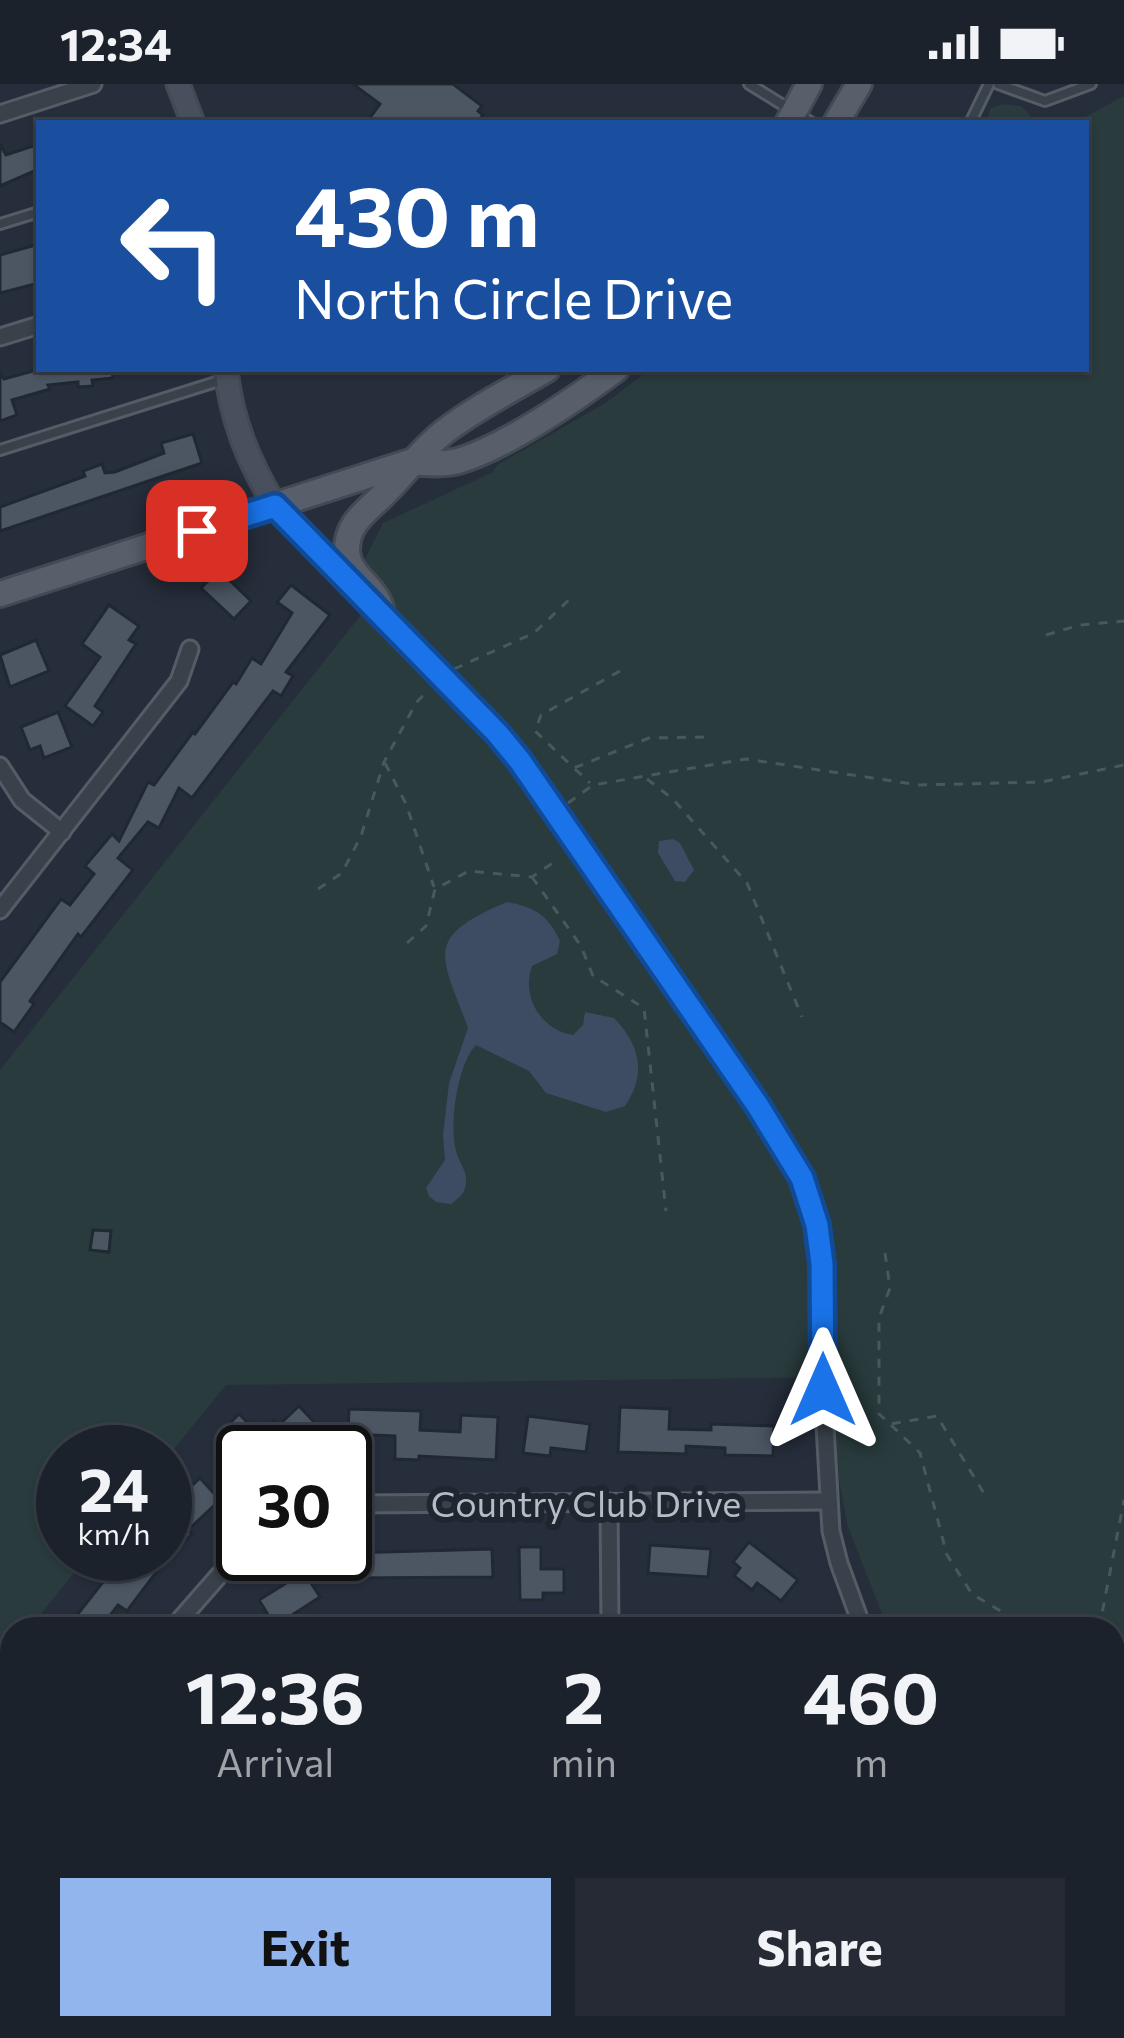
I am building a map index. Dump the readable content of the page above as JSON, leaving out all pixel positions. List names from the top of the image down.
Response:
{
  "streets": {
    "street": ["Country Club Drive"]
  },
  "page": {
    "status": "12:34",
    "turn": ["430 m", "North Circle Drive"],
    "speed": "24 km/h",
    "limit": "30",
    "eta": [
      "12:36",
      "Arrival",
      "2",
      "min",
      "460",
      "m"
    ],
    "buttons": ["Exit", "Share"]
  }
}
